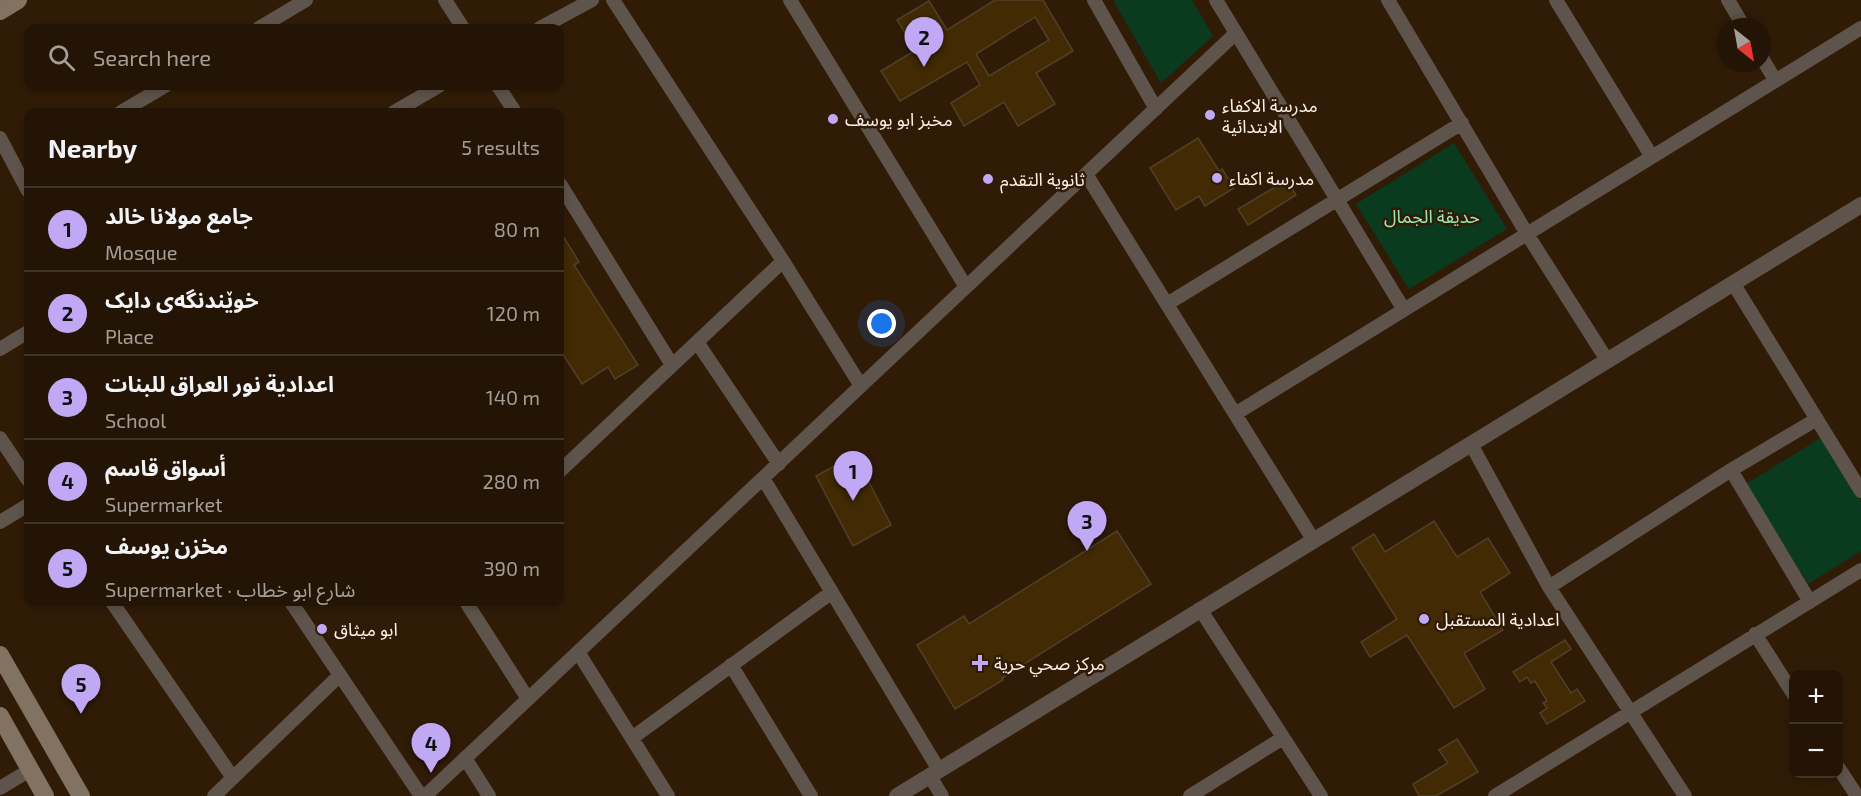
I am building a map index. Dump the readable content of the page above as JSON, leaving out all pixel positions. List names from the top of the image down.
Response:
{
  "parks": ["حديقة الجمال"],
  "places": {
    "other": [
      "مدرسة الاكفاء الابتدائية",
      "مخبز ابو يوسف",
      "مدرسة اكفاء",
      "ثانوية التقدم",
      "اعدادية المستقبل",
      "ابو ميثاق"
    ],
    "health": ["مركز صحي حرية"]
  },
  "north": "bottom right",
  "page": {
    "pins": [
      "2",
      "1",
      "3",
      "5",
      "4"
    ],
    "search": "Search here",
    "heading": ["Nearby", "5 results"],
    "list": [
      {
        "mark": "1",
        "name": "جامع مولانا خالد",
        "note": "Mosque",
        "value": "80 m"
      },
      {
        "mark": "2",
        "name": "خوێندنگەی دایک",
        "note": "Place",
        "value": "120 m"
      },
      {
        "mark": "3",
        "name": "اعدادية نور العراق للبنات",
        "note": "School",
        "value": "140 m"
      },
      {
        "mark": "4",
        "name": "أسواق قاسم",
        "note": "Supermarket",
        "value": "280 m"
      },
      {
        "mark": "5",
        "name": "مخزن يوسف",
        "note": "Supermarket · شارع ابو خطاب",
        "value": "390 m"
      }
    ],
    "map_buttons": ["+", "−"]
  }
}
